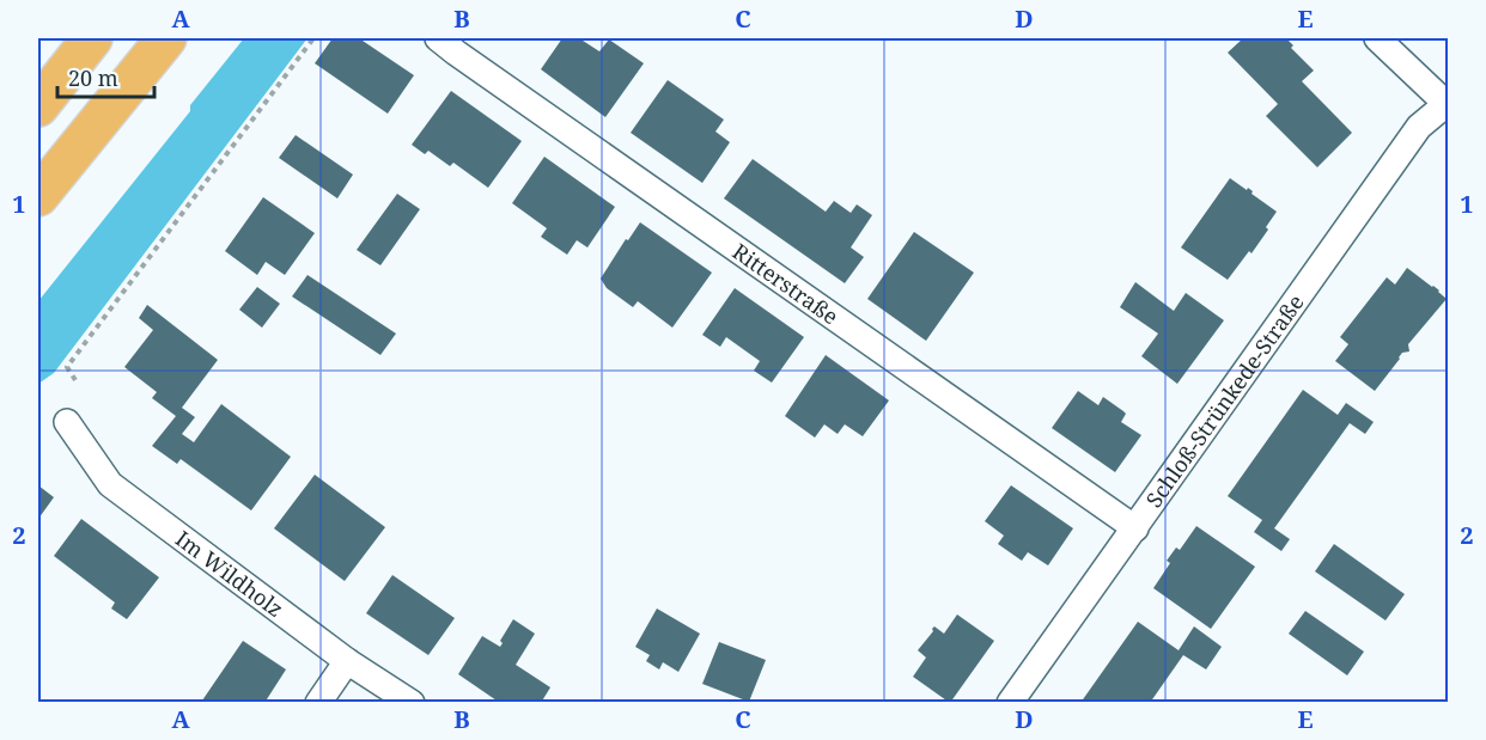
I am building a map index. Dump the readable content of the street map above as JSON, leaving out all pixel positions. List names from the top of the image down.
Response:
{
  "streets": {
    "street": ["Ritterstraße", "Schloß-Strünkede-Straße", "Im Wildholz"]
  },
  "crossings": [
    ["Ritterstraße", "Schloß-Strünkede-Straße"]
  ],
  "scale_bar": "20 m",
  "grid": {
    "columns": [
      "A",
      "B",
      "C",
      "D",
      "E"
    ],
    "rows": ["1", "2"]
  }
}
